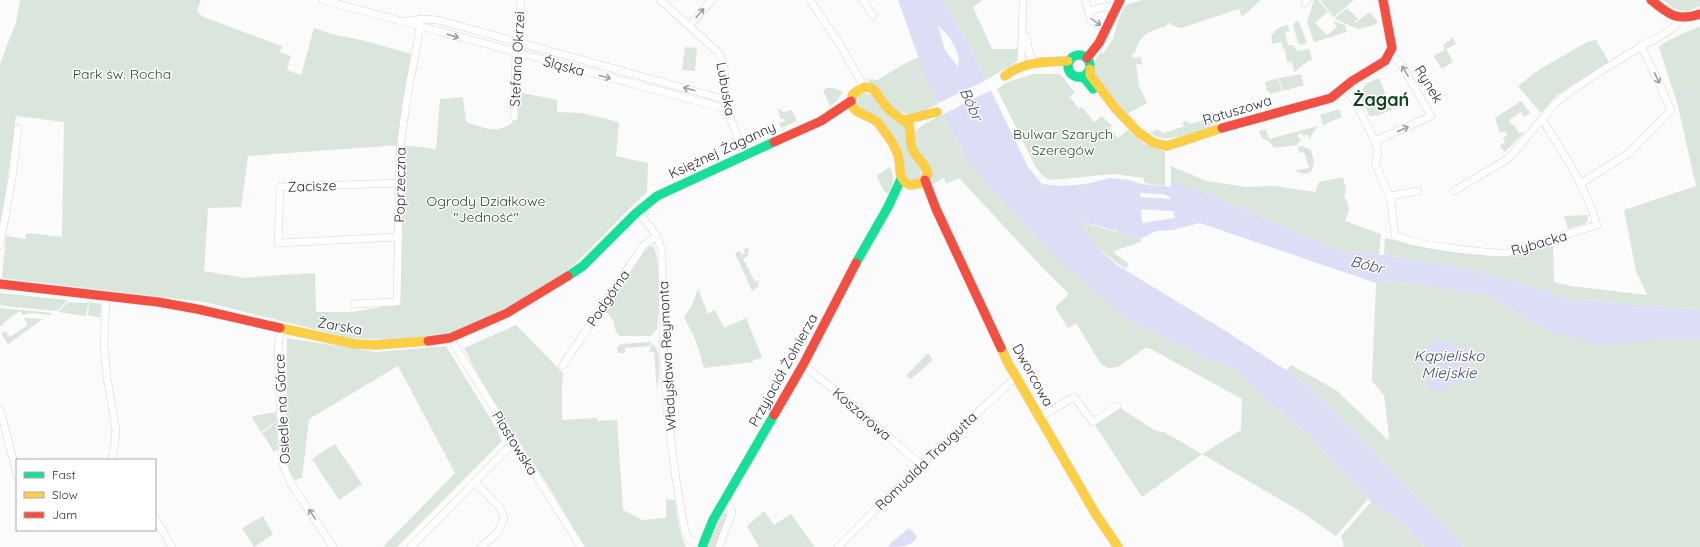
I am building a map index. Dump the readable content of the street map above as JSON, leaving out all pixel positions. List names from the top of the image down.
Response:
{
  "streets": {
    "street": [
      "Stefana Okrzei",
      "Śląska",
      "Rynek",
      "Lubuska",
      "Ratuszowa",
      "Księżnej Żaganny",
      "Poprzeczna",
      "Zacisze",
      "Rybacka",
      "Podgórna",
      "Żarska",
      "Władysława Reymonta",
      "Przyjaciół Żołnierza",
      "Dworcowa",
      "Osiedle na Górce",
      "Koszarowa",
      "Piastowska",
      "Romualda Traugutta"
    ]
  },
  "crossings": [
    ["Stefana Okrzei", "Śląska"],
    ["Śląska", "Lubuska"],
    ["Śląska", "Poprzeczna"],
    ["Lubuska", "Księżnej Żaganny"],
    ["Księżnej Żaganny", "Żarska"],
    ["Księżnej Żaganny", "Władysława Reymonta"],
    ["Poprzeczna", "Zacisze"],
    ["Podgórna", "Władysława Reymonta"],
    ["Żarska", "Władysława Reymonta"],
    ["Żarska", "Osiedle na Górce"],
    ["Żarska", "Piastowska"],
    ["Władysława Reymonta", "Przyjaciół Żołnierza"],
    ["Przyjaciół Żołnierza", "Dworcowa"],
    ["Przyjaciół Żołnierza", "Koszarowa"],
    ["Dworcowa", "Romualda Traugutta"],
    ["Koszarowa", "Romualda Traugutta"]
  ],
  "one_way": ["Osiedle na Górce"],
  "districts": ["Żagań"],
  "water": ["Bóbr", "Kąpielisko Miejskie"],
  "parks": ["Park św. Rocha", "Bulwar Szarych Szeregów", "Ogrody Działkowe \"Jedność\""],
  "legend": ["Fast", "Slow", "Jam"]
}
